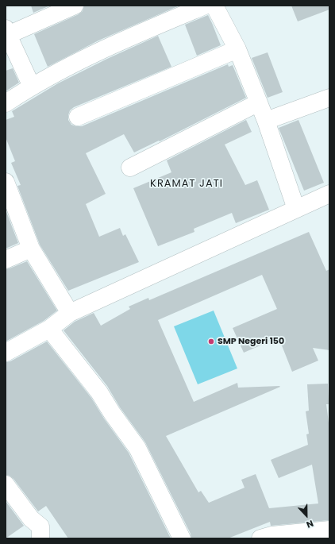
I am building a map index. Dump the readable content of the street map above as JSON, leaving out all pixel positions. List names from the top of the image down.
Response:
{
  "districts": ["KRAMAT JATI"],
  "places": ["SMP Negeri 150"],
  "north": "bottom"
}
